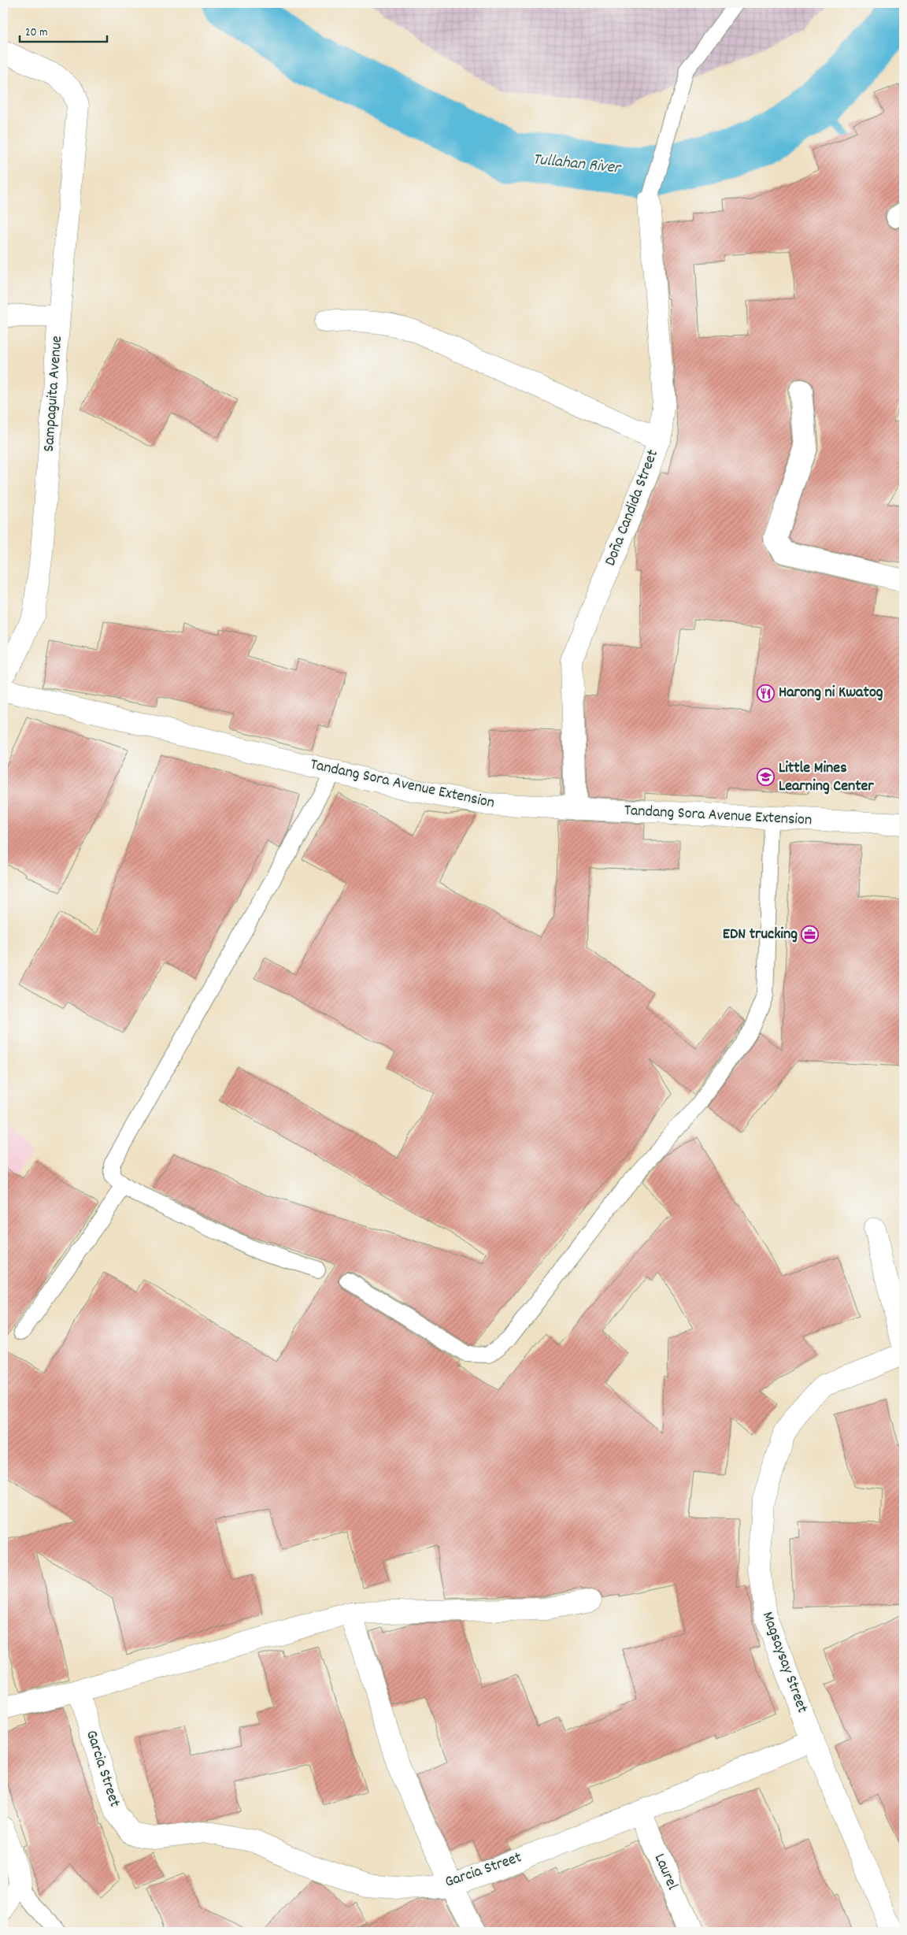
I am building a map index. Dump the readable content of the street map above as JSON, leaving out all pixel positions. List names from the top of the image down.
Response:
{
  "streets": {
    "street": [
      "Sampaguita Avenue",
      "Doña Candida Street",
      "Tandang Sora Avenue Extension",
      "Magsaysay Street",
      "Garcia Street",
      "Laurel"
    ]
  },
  "crossings": [
    ["Doña Candida Street", "Tandang Sora Avenue Extension"],
    ["Magsaysay Street", "Garcia Street"],
    ["Garcia Street", "Laurel"]
  ],
  "water": ["Tullahan River"],
  "places": {
    "restaurant": ["Harong ni Kwatog"],
    "school or university": ["Little Mines Learning Center"],
    "office": ["EDN trucking"]
  },
  "scale_bar": "20 m"
}
